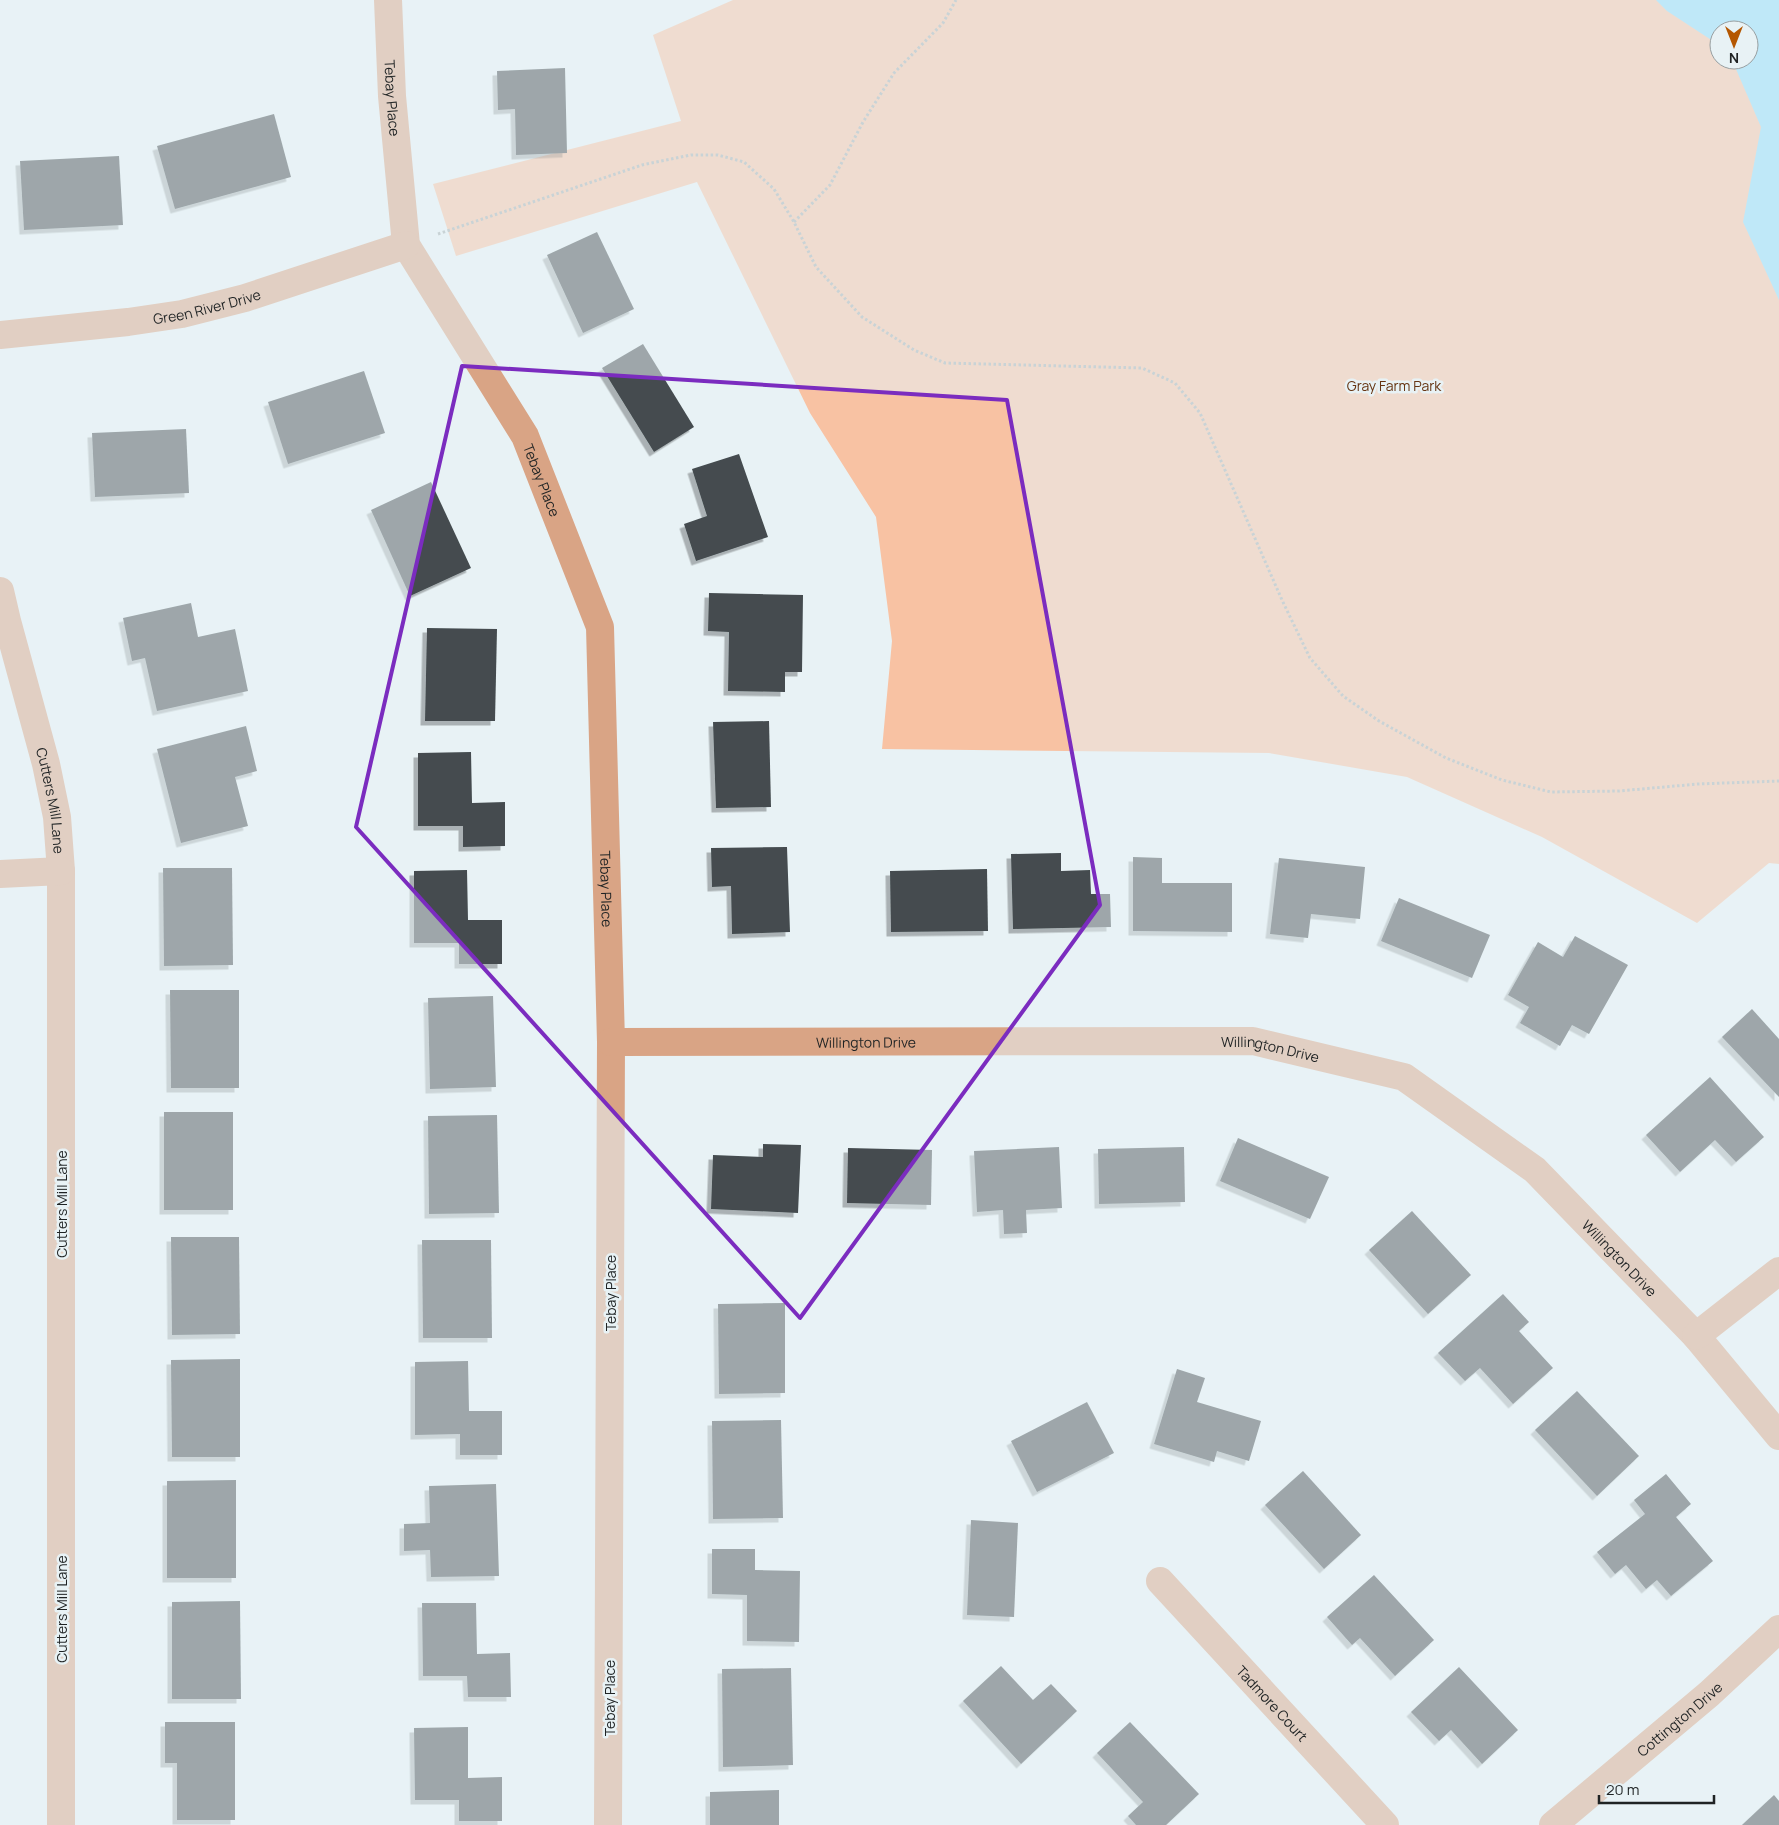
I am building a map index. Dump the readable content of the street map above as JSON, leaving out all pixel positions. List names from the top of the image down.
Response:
{
  "streets": {
    "street": [
      "Tebay Place",
      "Green River Drive",
      "Cutters Mill Lane",
      "Willington Drive",
      "Tadmore Court",
      "Cottington Drive"
    ]
  },
  "crossings": [
    ["Tebay Place", "Green River Drive"],
    ["Tebay Place", "Willington Drive"]
  ],
  "parks": ["Gray Farm Park"],
  "scale_bar": "20 m",
  "north": "bottom"
}
